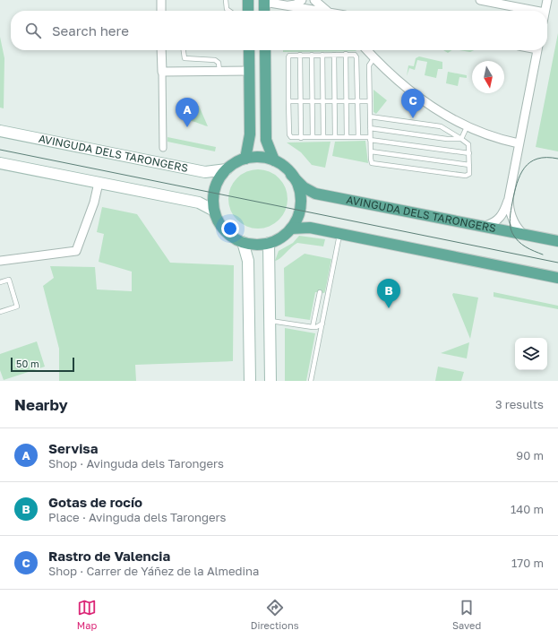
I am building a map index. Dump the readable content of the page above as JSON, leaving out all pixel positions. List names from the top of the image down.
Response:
{
  "streets": {
    "main road": ["AVINGUDA DELS TARONGERS"]
  },
  "scale_bar": "50 m",
  "north": "bottom",
  "page": {
    "search": "Search here",
    "pins": ["C", "A", "B"],
    "scale": "50 m",
    "heading": ["Nearby", "3 results"],
    "list": [
      {
        "mark": "A",
        "name": "Servisa",
        "note": "Shop · Avinguda dels Tarongers",
        "value": "90 m"
      },
      {
        "mark": "B",
        "name": "Gotas de rocío",
        "note": "Place · Avinguda dels Tarongers",
        "value": "140 m"
      },
      {
        "mark": "C",
        "name": "Rastro de Valencia",
        "note": "Shop · Carrer de Yáñez de la Almedina",
        "value": "170 m"
      }
    ],
    "nav": ["Map", "Directions", "Saved"]
  }
}
